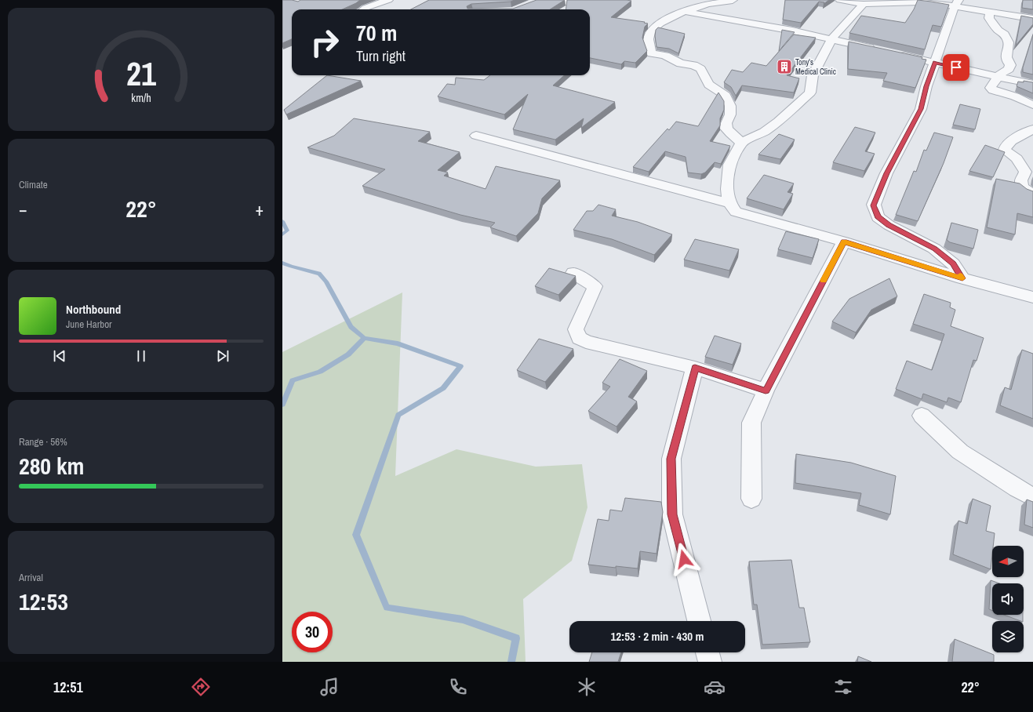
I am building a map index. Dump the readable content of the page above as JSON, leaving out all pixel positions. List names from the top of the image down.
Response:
{
  "places": {
    "building": ["Tony's Medical Clinic"]
  },
  "north": "left",
  "page": {
    "turn": ["70 m", "Turn right"],
    "tile": [
      "Climate",
      ["Range · 56%", "280 km"],
      ["Arrival", "12:53"]
    ],
    "heat": ["−", "22°", "+"],
    "song": ["Northbound", "June Harbor"],
    "limit": "30",
    "trip": "12:53 · 2 min · 430 m",
    "tabs": ["12:51", "22°"],
    "gauge": ["21", "km/h"]
  }
}
